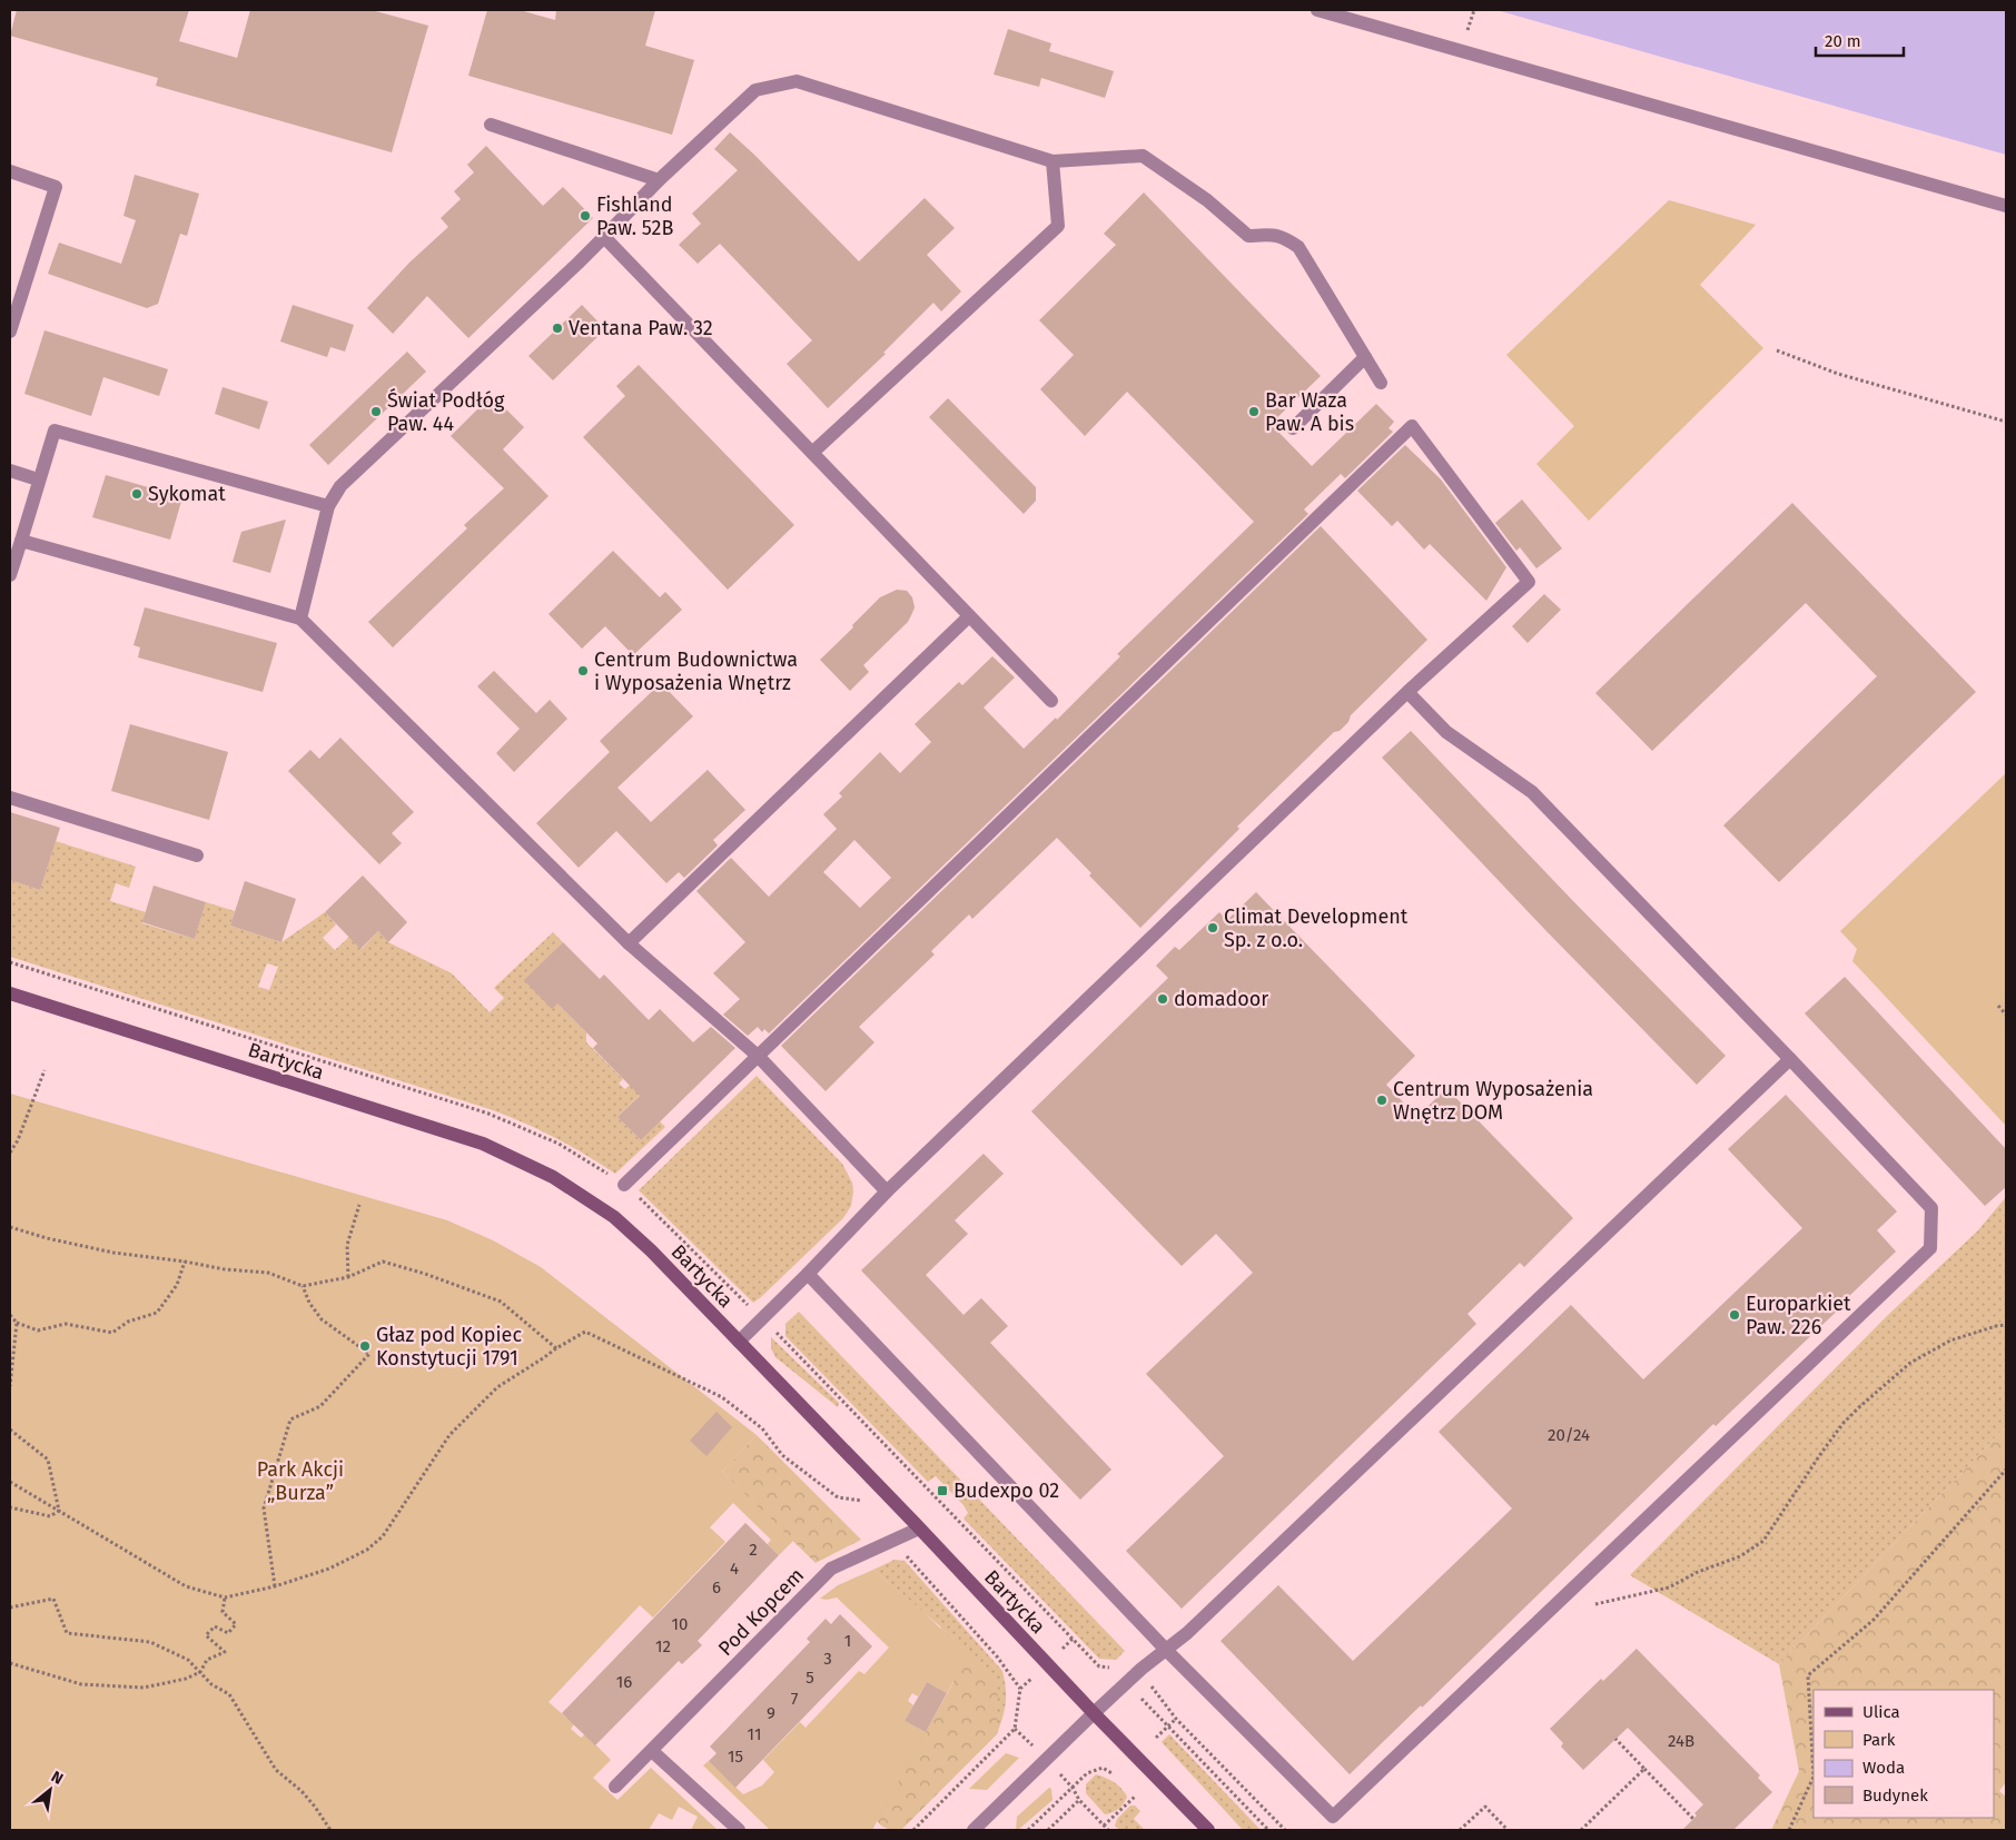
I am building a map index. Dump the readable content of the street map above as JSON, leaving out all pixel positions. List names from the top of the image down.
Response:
{
  "streets": {
    "street": ["Bartycka", "Pod Kopcem"]
  },
  "crossings": [
    ["Bartycka", "Pod Kopcem"]
  ],
  "parks": ["Park Akcji „Burza”"],
  "places": {
    "other": [
      "Fishland Paw. 52B",
      "Ventana Paw. 32",
      "Świat Podłóg Paw. 44",
      "Bar Waza Paw. A bis",
      "Sykomat",
      "Centrum Budownictwa i Wyposażenia Wnętrz",
      "Climat Development Sp. z o.o.",
      "domadoor",
      "Centrum Wyposażenia Wnętrz DOM",
      "Europarkiet Paw. 226",
      "Głaz pod Kopiec Konstytucji 1791"
    ],
    "transit": ["Budexpo 02"]
  },
  "house_numbers": [
    "20/24",
    "2",
    "4",
    "6",
    "10",
    "1",
    "12",
    "3",
    "5",
    "16",
    "7",
    "9",
    "11",
    "24B",
    "15"
  ],
  "legend": [
    "Ulica",
    "Park",
    "Woda",
    "Budynek"
  ],
  "scale_bar": "20 m",
  "north": "top right"
}
